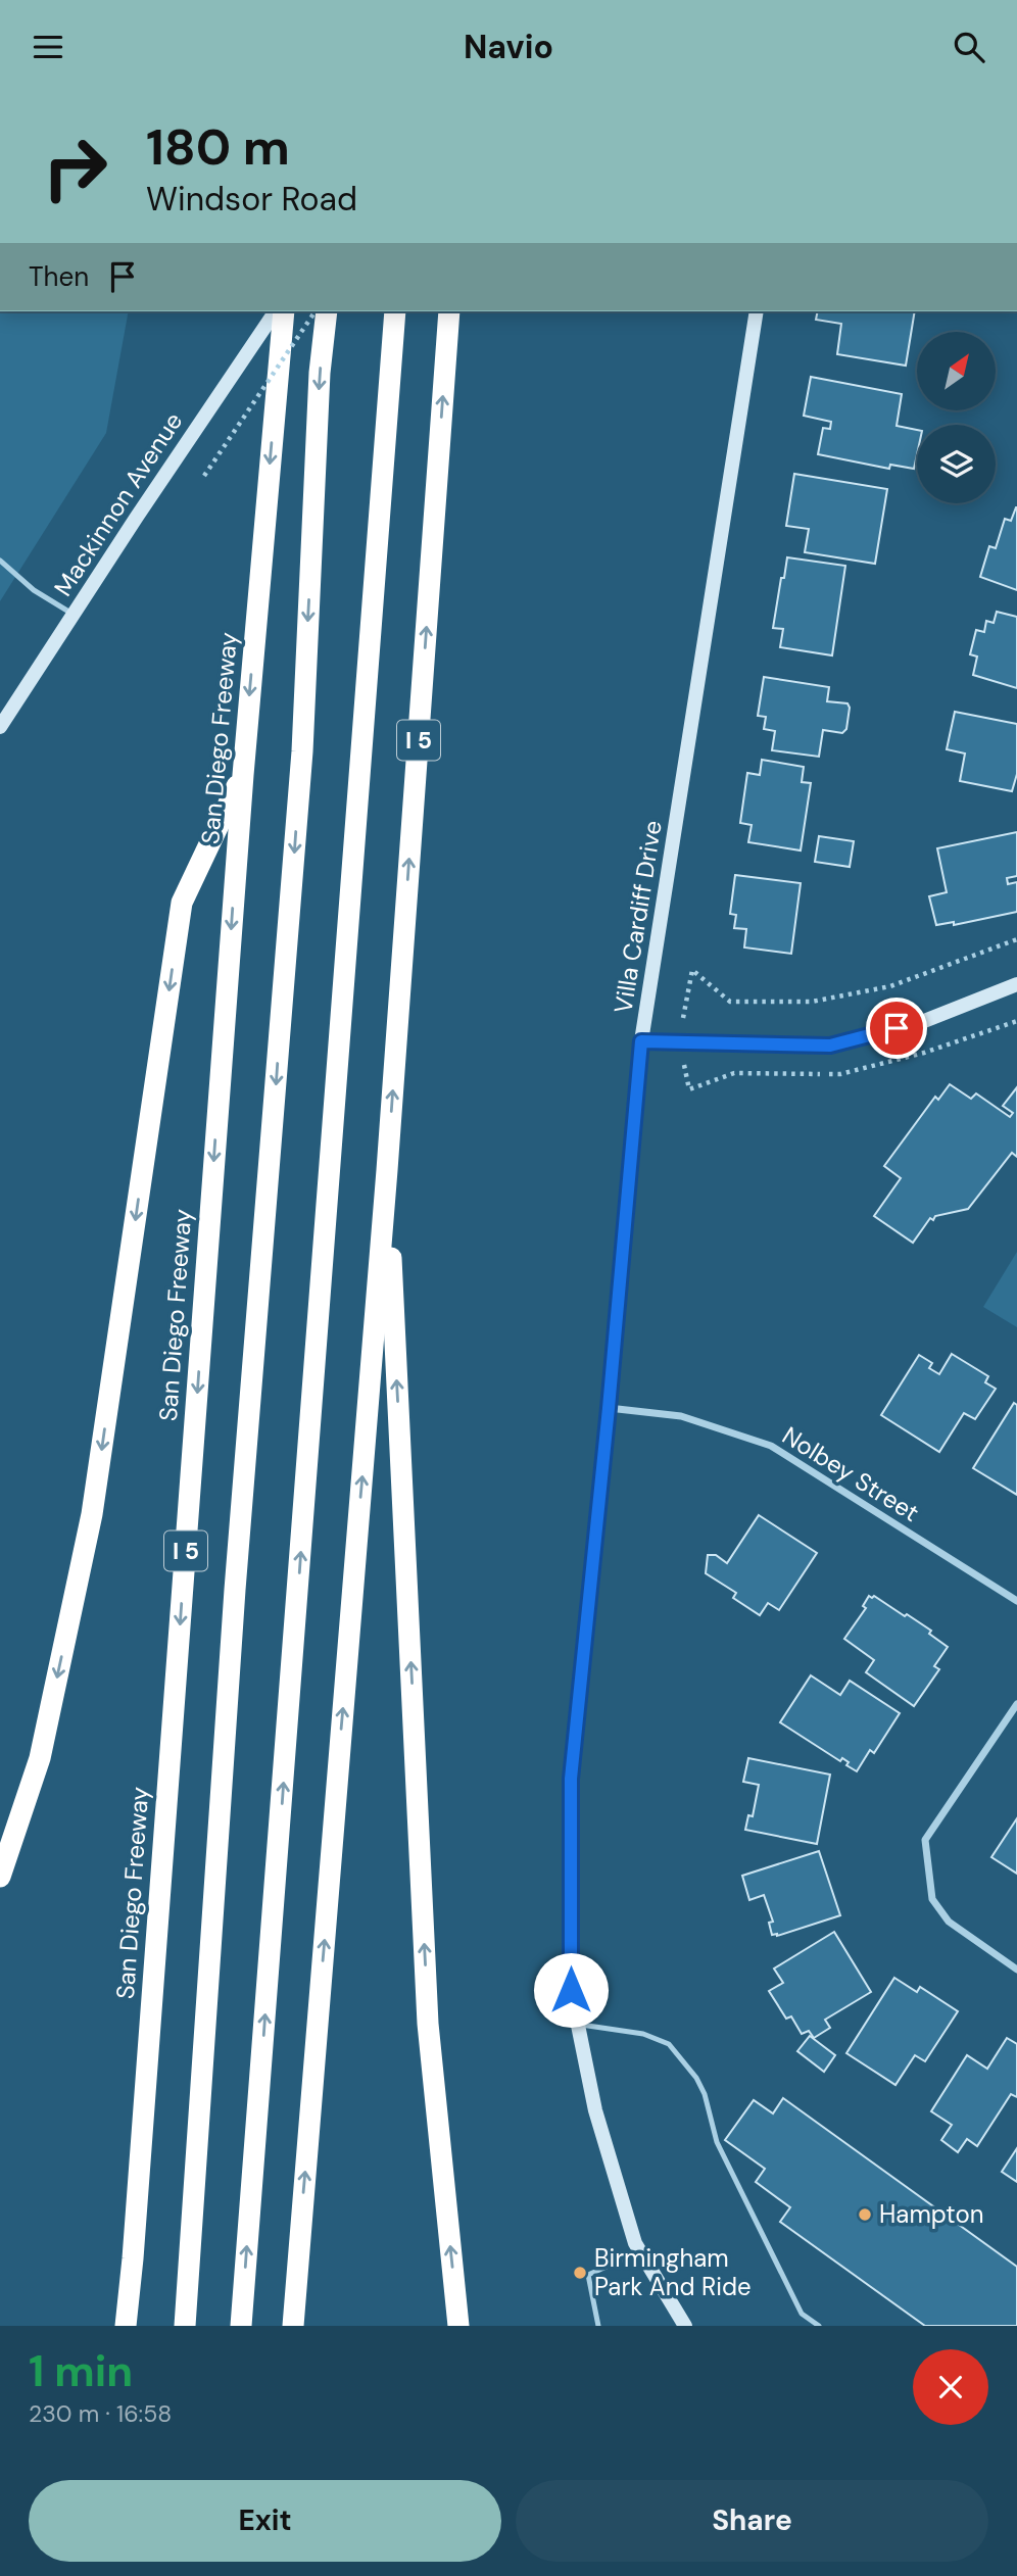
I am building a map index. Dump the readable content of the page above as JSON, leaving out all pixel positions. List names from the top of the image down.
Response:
{
  "streets": {
    "highway": ["San Diego Freeway", "I 5"],
    "street": ["Mackinnon Avenue", "Villa Cardiff Drive", "Nolbey Street"]
  },
  "crossings": [
    ["Villa Cardiff Drive", "Nolbey Street"]
  ],
  "places": ["Hampton", "Birmingham Park And Ride"],
  "north": "top right",
  "page": {
    "header": "Navio",
    "turn": ["180 m", "Windsor Road"],
    "then": "Then",
    "heading": ["1 min", "230 m · 16:58"],
    "buttons": ["Exit", "Share"]
  }
}
